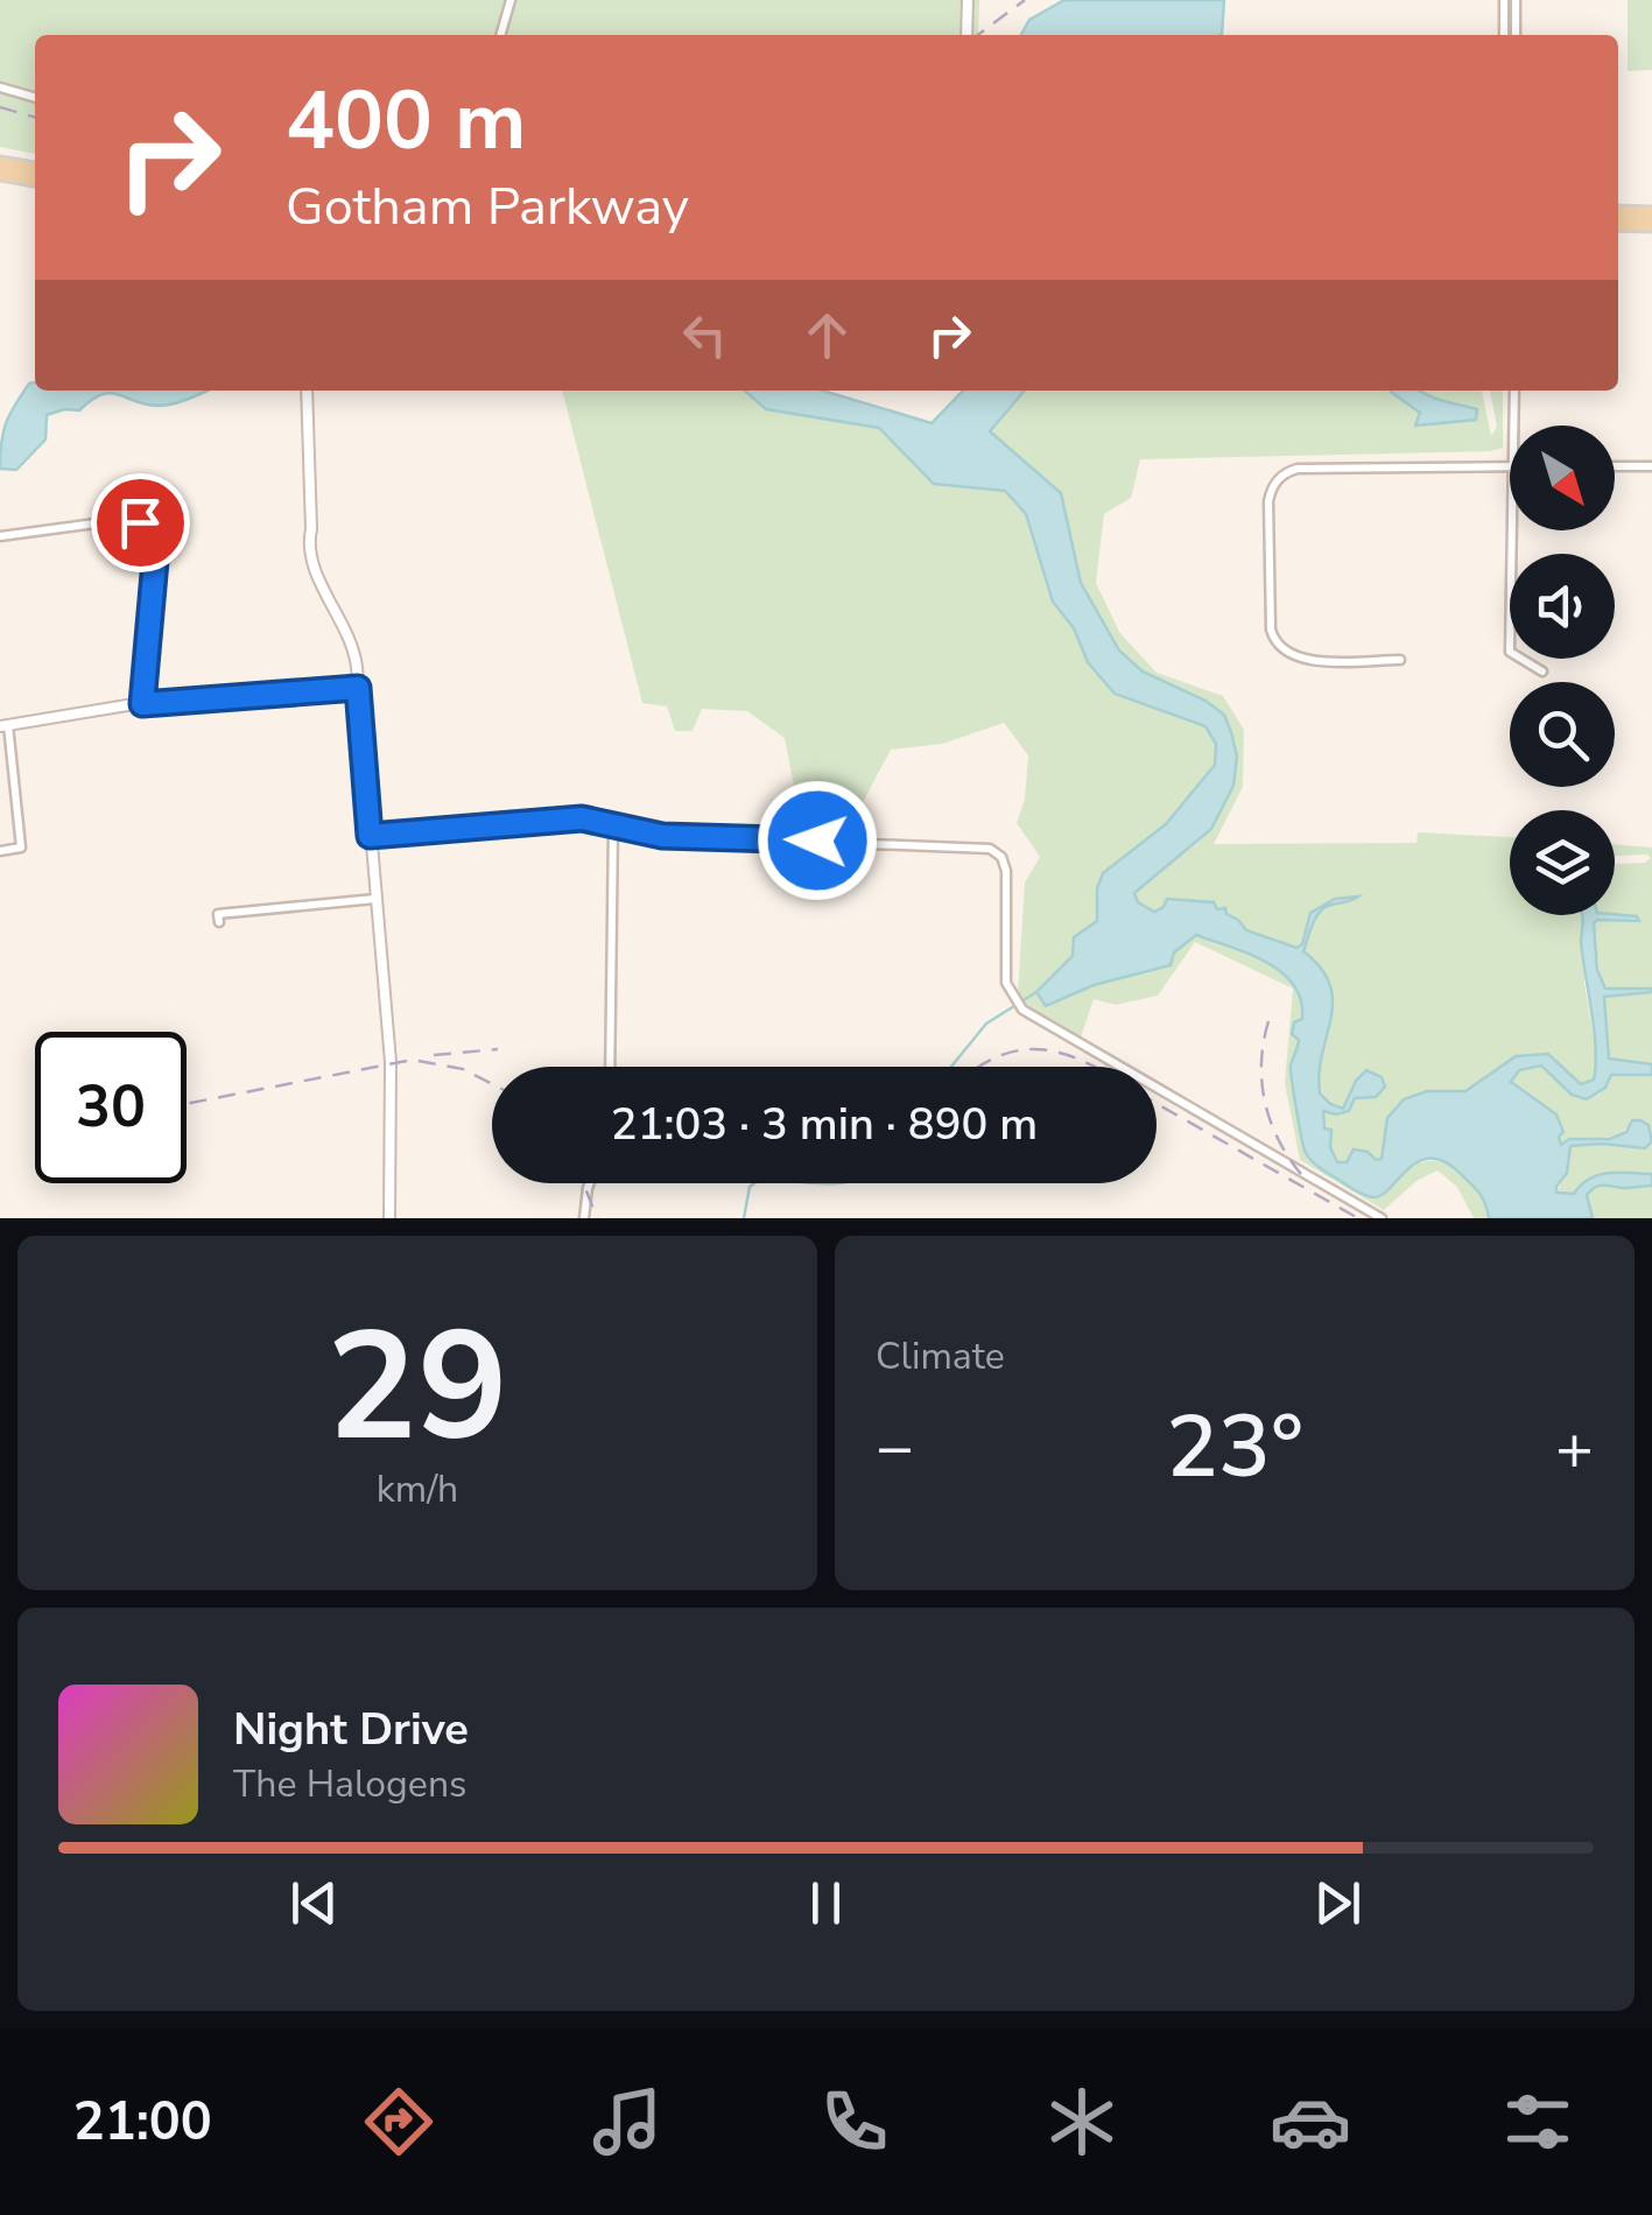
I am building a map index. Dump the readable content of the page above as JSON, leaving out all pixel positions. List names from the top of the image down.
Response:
{
  "north": "bottom right",
  "page": {
    "turn": ["400 m", "Gotham Parkway"],
    "limit": "30",
    "trip": "21:03 · 3 min · 890 m",
    "tile": [
      ["29", "km/h"],
      "Climate"
    ],
    "heat": ["−", "23°", "+"],
    "song": ["Night Drive", "The Halogens"],
    "tabs": "21:00"
  }
}
